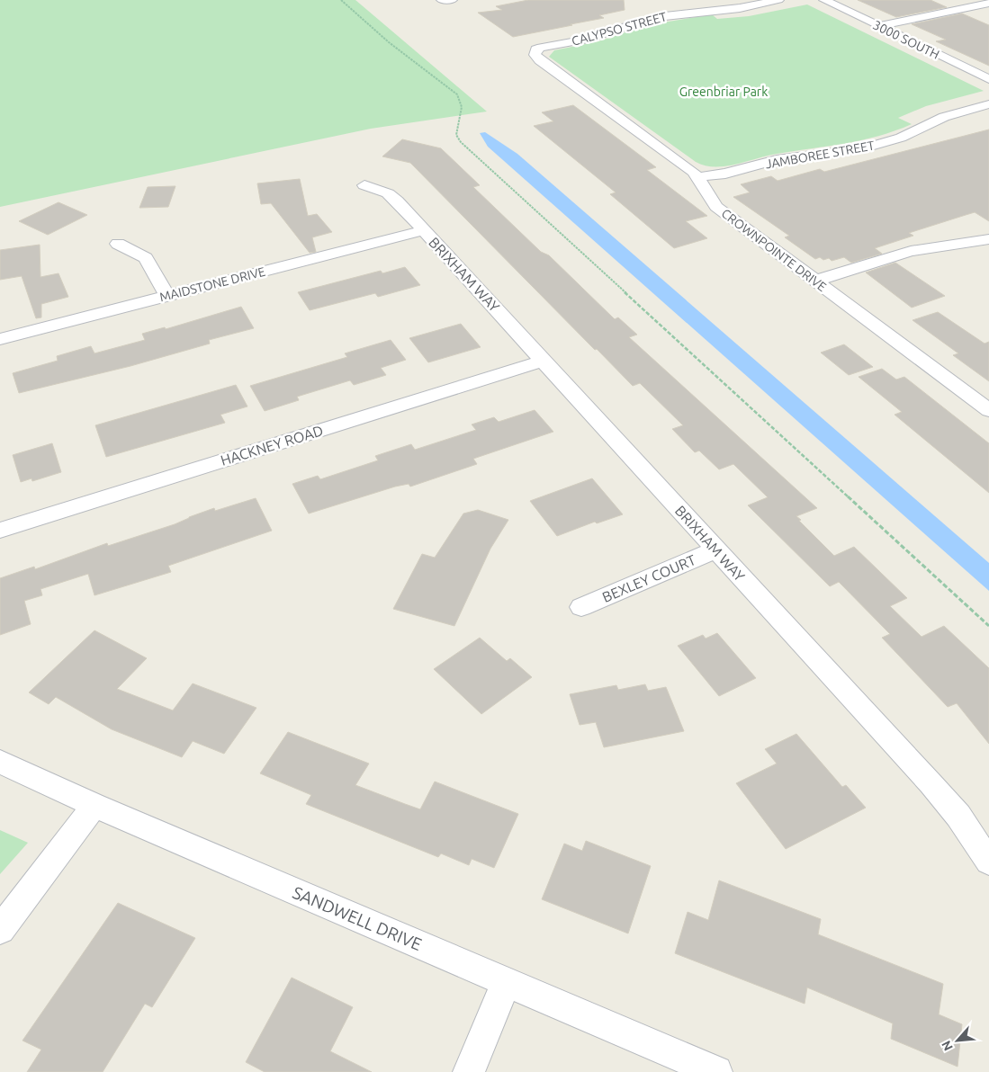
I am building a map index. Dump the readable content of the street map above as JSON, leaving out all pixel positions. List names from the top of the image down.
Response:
{
  "streets": {
    "street": [
      "CALYPSO STREET",
      "3000 SOUTH",
      "JAMBOREE STREET",
      "CROWNPOINTE DRIVE",
      "BRIXHAM WAY",
      "MAIDSTONE DRIVE",
      "HACKNEY ROAD",
      "BEXLEY COURT",
      "SANDWELL DRIVE"
    ]
  },
  "crossings": [
    ["CALYPSO STREET", "CROWNPOINTE DRIVE"],
    ["JAMBOREE STREET", "CROWNPOINTE DRIVE"],
    ["BRIXHAM WAY", "MAIDSTONE DRIVE"],
    ["BRIXHAM WAY", "HACKNEY ROAD"],
    ["BRIXHAM WAY", "BEXLEY COURT"]
  ],
  "parks": ["Greenbriar Park"],
  "north": "bottom left"
}
